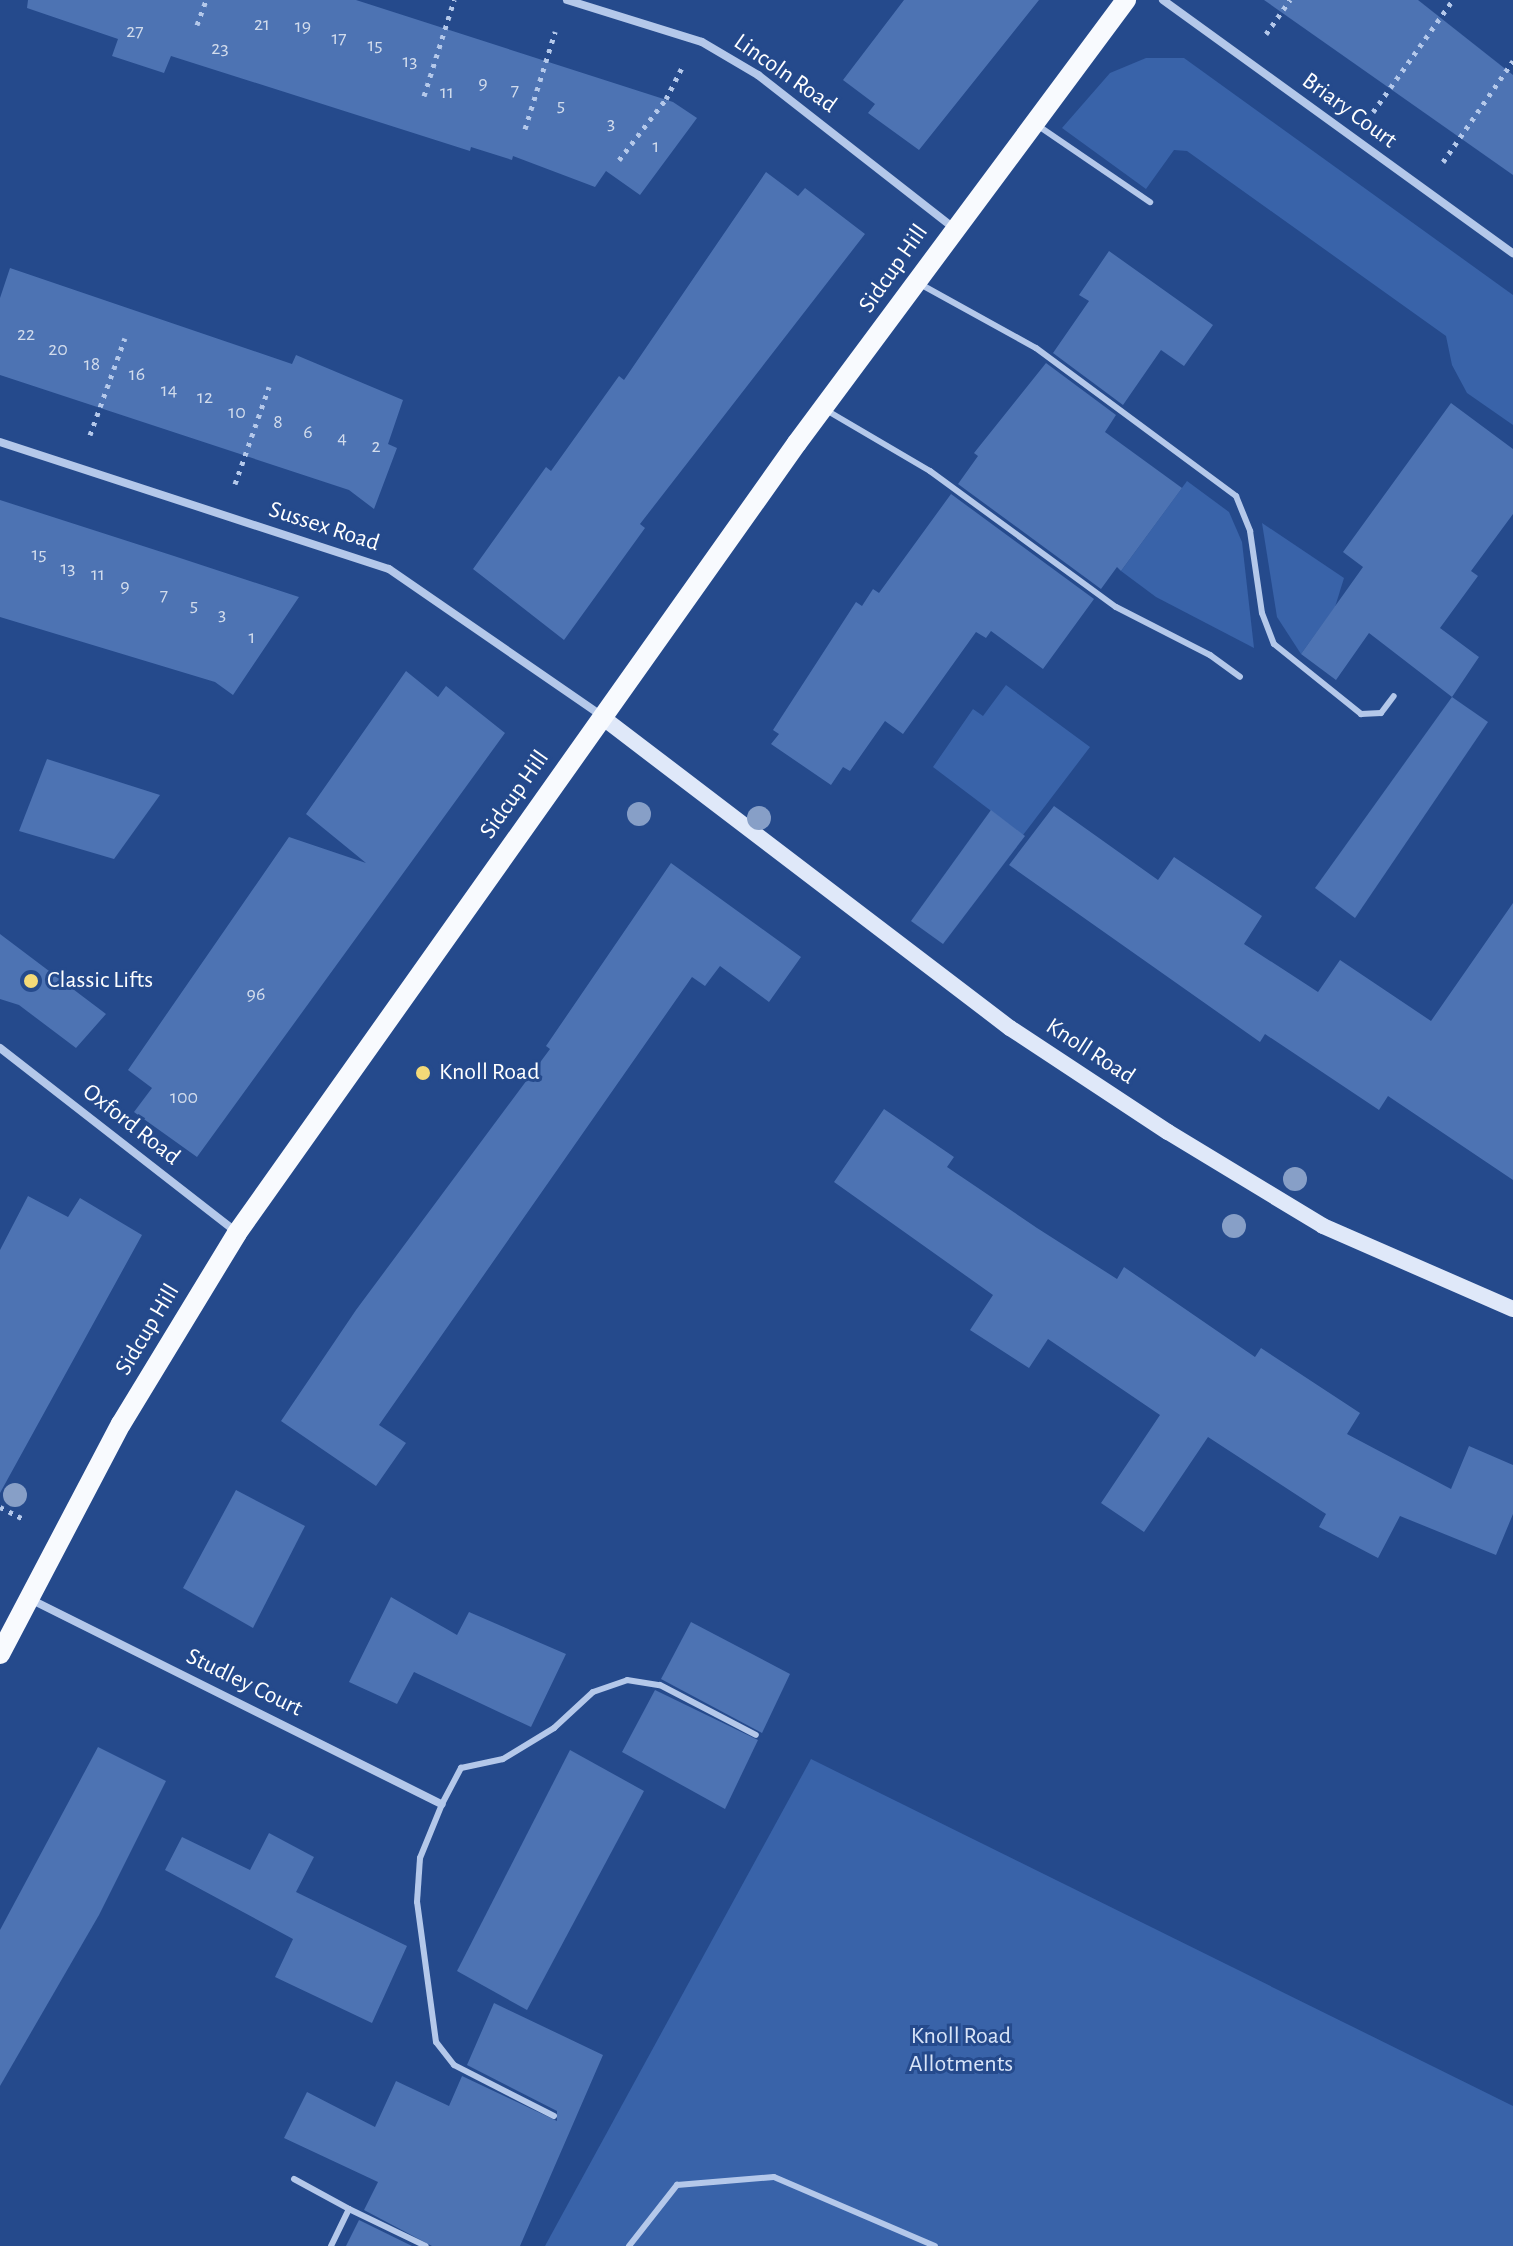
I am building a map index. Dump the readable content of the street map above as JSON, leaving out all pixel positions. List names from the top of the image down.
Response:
{
  "streets": {
    "main road": ["Sidcup Hill"],
    "street": [
      "Lincoln Road",
      "Briary Court",
      "Sussex Road",
      "Knoll Road",
      "Oxford Road",
      "Studley Court"
    ]
  },
  "crossings": [
    ["Lincoln Road", "Sidcup Hill"],
    ["Sidcup Hill", "Sussex Road"],
    ["Sidcup Hill", "Knoll Road"],
    ["Sidcup Hill", "Oxford Road"],
    ["Sidcup Hill", "Studley Court"],
    ["Sussex Road", "Knoll Road"]
  ],
  "parks": ["Knoll Road Allotments"],
  "places": ["Classic Lifts", "Knoll Road"],
  "house_numbers": [
    "21",
    "19",
    "27",
    "17",
    "15",
    "23",
    "13",
    "9",
    "7",
    "11",
    "5",
    "3",
    "1",
    "22",
    "20",
    "18",
    "16",
    "14",
    "12",
    "10",
    "8",
    "6",
    "4",
    "2",
    "15",
    "13",
    "11",
    "9",
    "7",
    "5",
    "3",
    "1",
    "96",
    "100"
  ]
}
